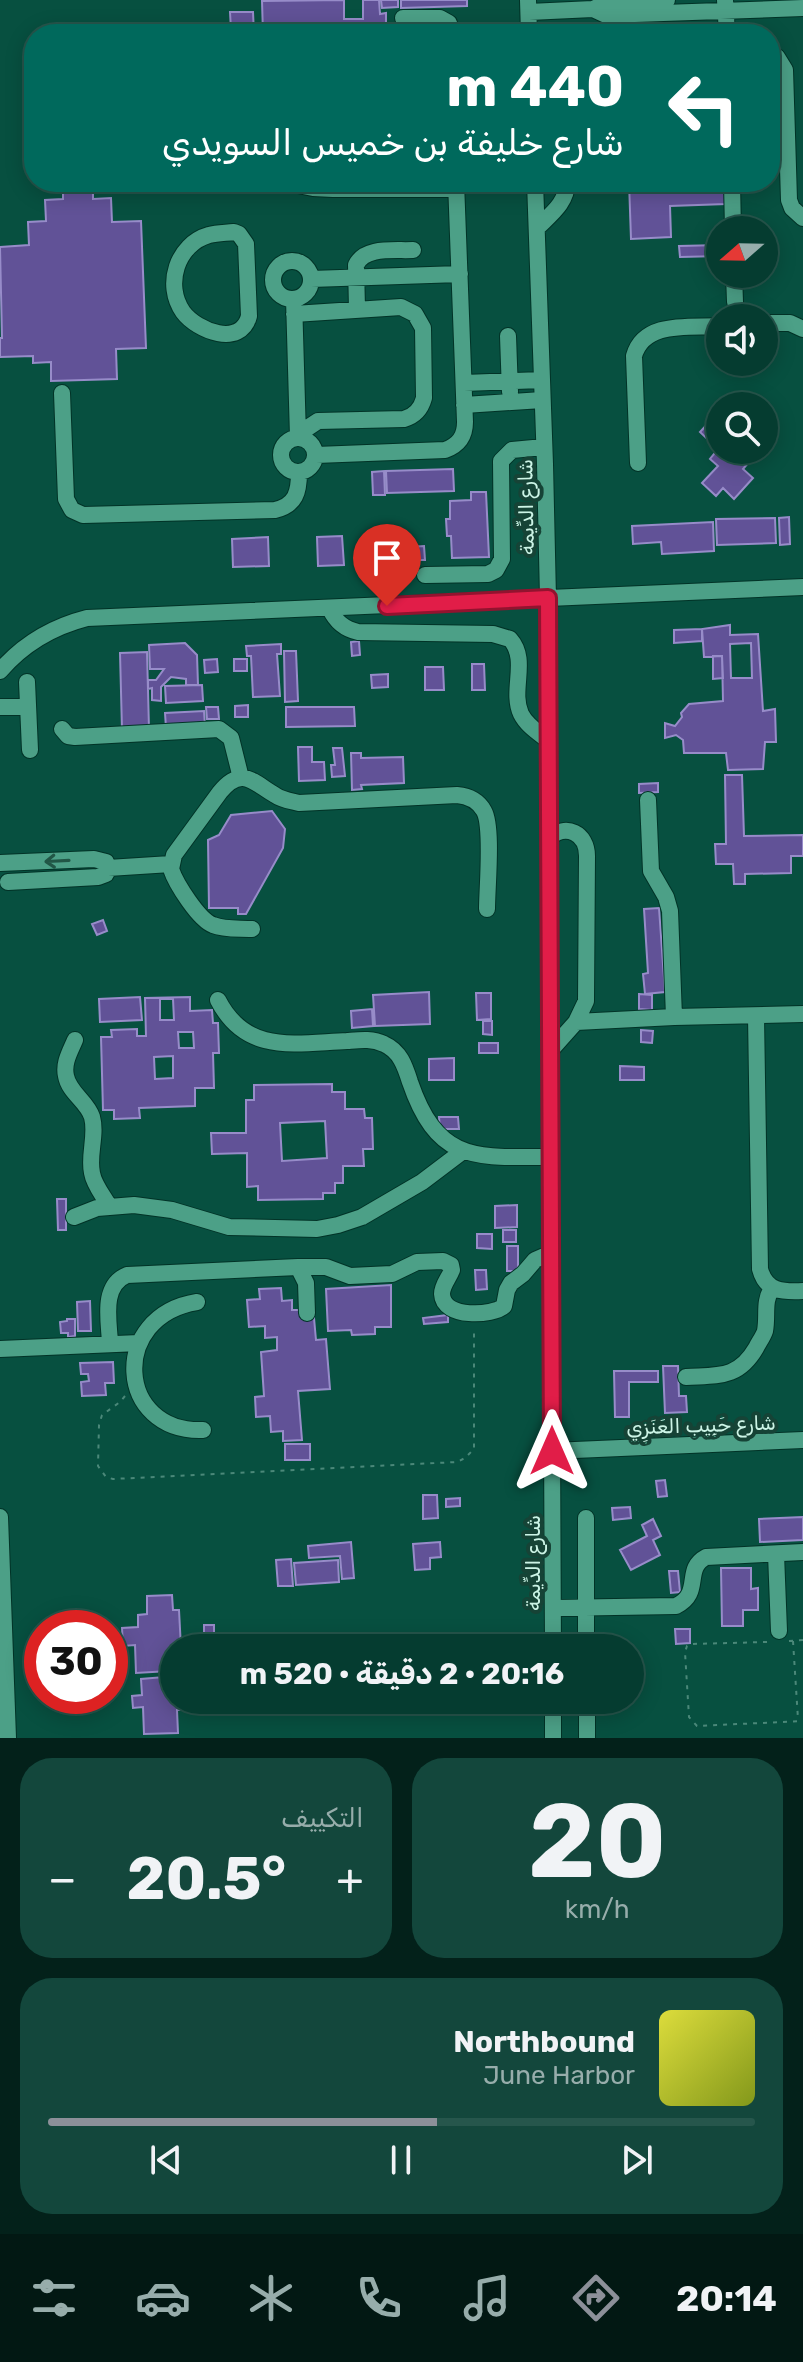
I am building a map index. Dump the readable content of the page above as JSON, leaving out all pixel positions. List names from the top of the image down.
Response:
{
  "streets": {
    "street": ["شارع الدِّيمة", "شارع حَبِيب العَنَزِي"]
  },
  "crossings": [
    ["شارع الدِّيمة", "شارع حَبِيب العَنَزِي"]
  ],
  "north": "left",
  "page": {
    "turn": ["440 m", "شارع خليفة بن خميس السويدي"],
    "limit": "30",
    "trip": "20:16 · 2 دقيقة · 520 m",
    "tile": [
      ["20", "km/h"],
      "التكييف"
    ],
    "heat": ["−", "20.5°", "+"],
    "song": ["Northbound", "June Harbor"],
    "tabs": "20:14"
  }
}
